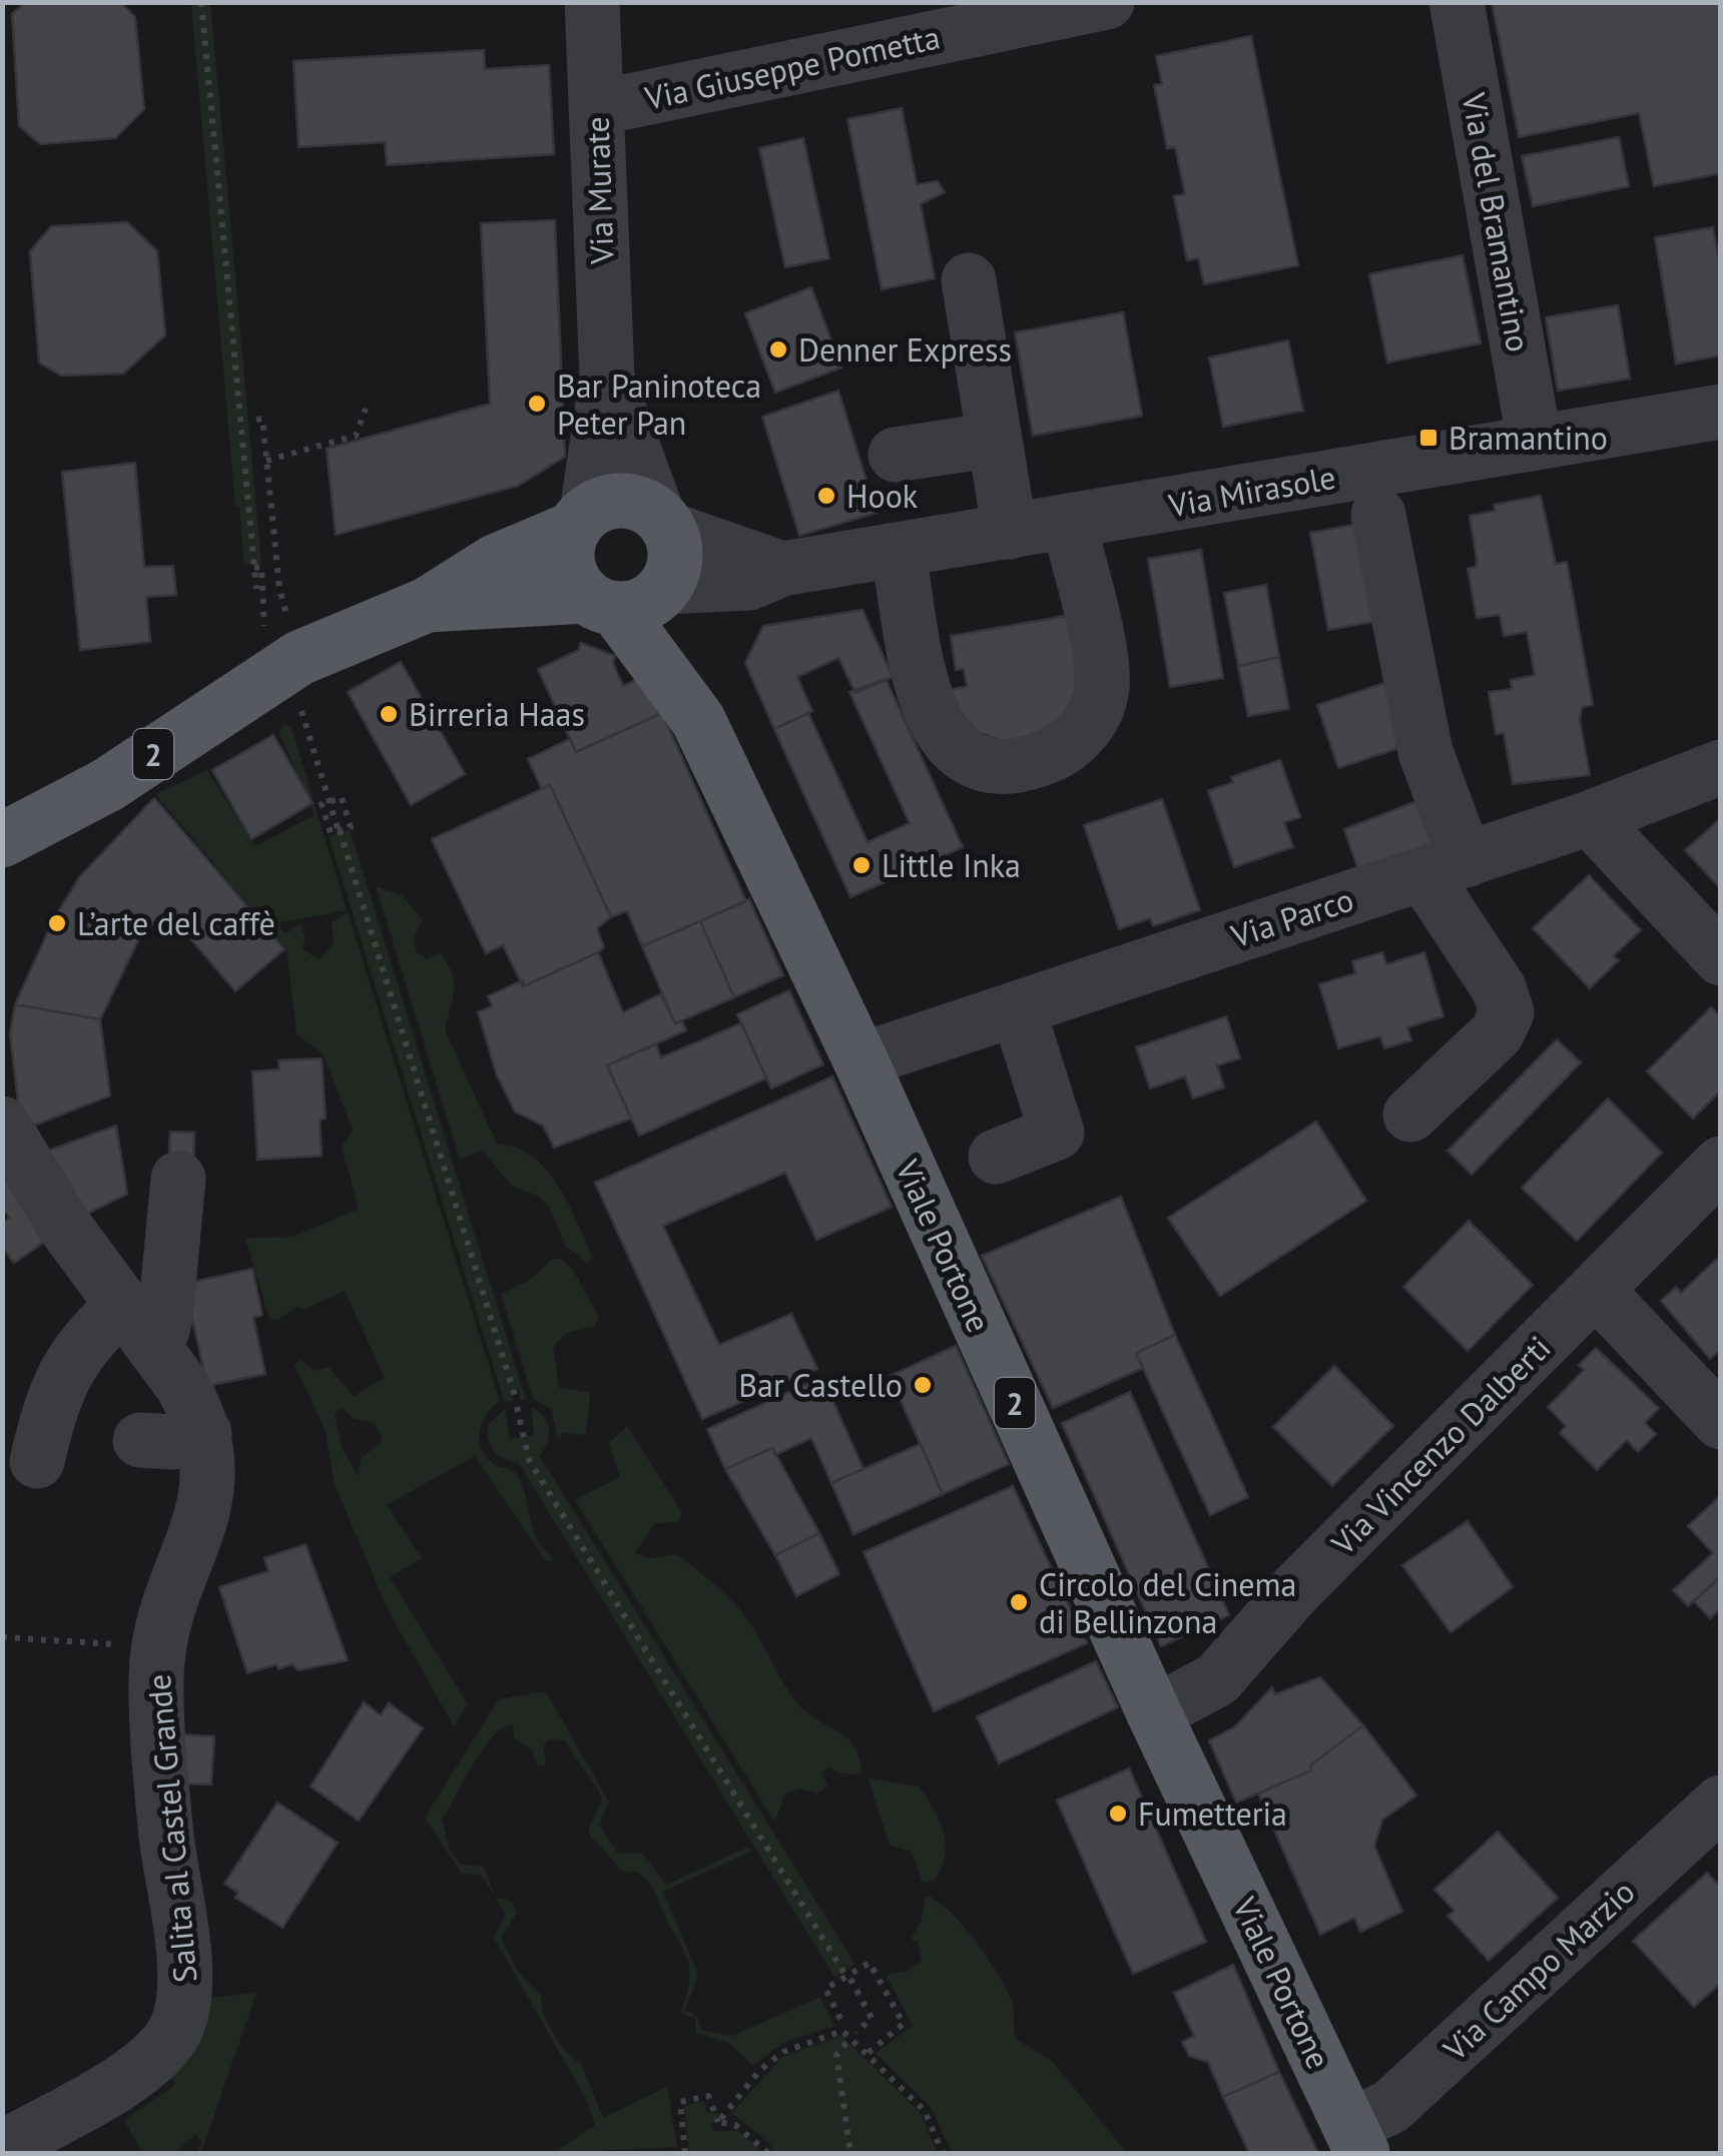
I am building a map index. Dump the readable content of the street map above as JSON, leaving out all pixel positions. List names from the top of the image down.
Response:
{
  "streets": {
    "main road": ["2", "Viale Portone"],
    "street": [
      "Via Giuseppe Pometta",
      "Via Murate",
      "Via del Bramantino",
      "Via Mirasole",
      "Via Parco",
      "Via Vincenzo Dalberti",
      "Salita al Castel Grande",
      "Via Campo Marzio"
    ]
  },
  "crossings": [
    ["Via Giuseppe Pometta", "Via Murate"],
    ["Via Murate", "Via Mirasole"],
    ["Via Murate", "2"],
    ["Via Murate", "Viale Portone"],
    ["Via del Bramantino", "Via Mirasole"],
    ["Via Mirasole", "2"],
    ["Via Mirasole", "Viale Portone"],
    ["2", "Viale Portone"],
    ["Via Parco", "Viale Portone"],
    ["Viale Portone", "Via Vincenzo Dalberti"],
    ["Viale Portone", "Via Campo Marzio"]
  ],
  "places": {
    "other": [
      "Denner Express",
      "Bar Paninoteca Peter Pan",
      "Hook",
      "Birreria Haas",
      "Little Inka",
      "L’arte del caffè",
      "Bar Castello",
      "Circolo del Cinema di Bellinzona",
      "Fumetteria"
    ],
    "transit": ["Bramantino"]
  }
}
